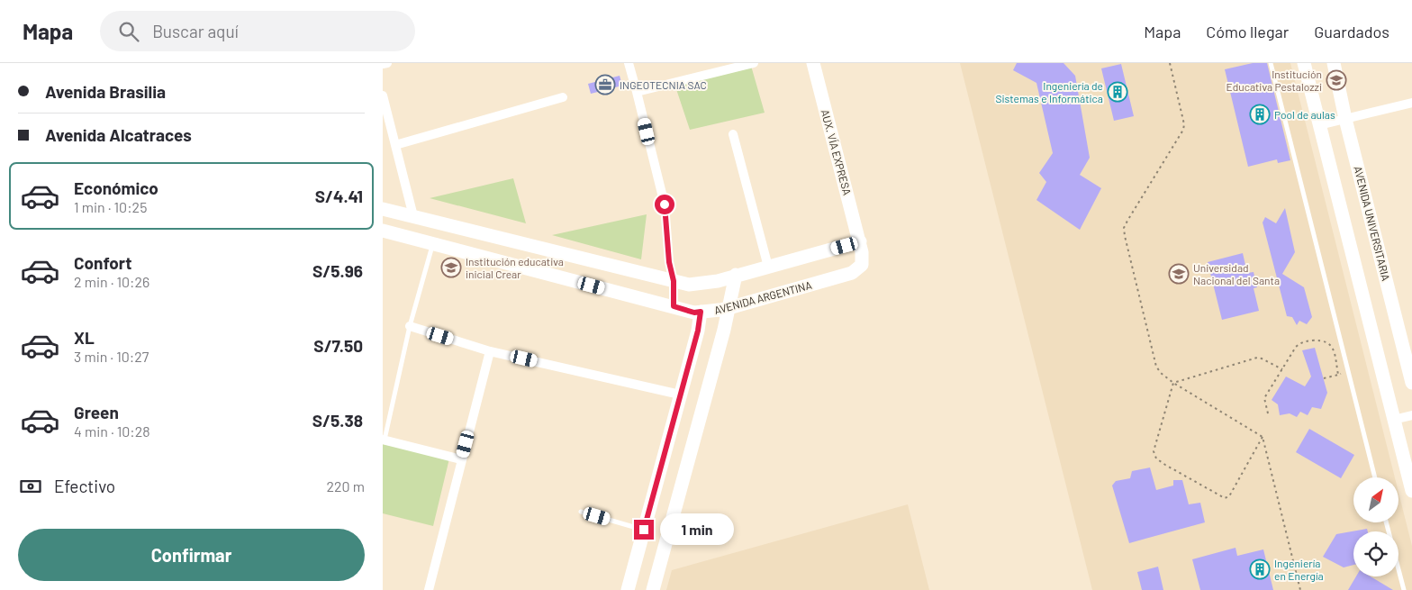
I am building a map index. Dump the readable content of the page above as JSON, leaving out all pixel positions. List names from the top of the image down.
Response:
{
  "streets": {
    "main road": ["AUX. VÍA EXPRESA", "AVENIDA UNIVERSITARIA", "AVENIDA ARGENTINA"]
  },
  "crossings": [
    ["AUX. VÍA EXPRESA", "AVENIDA ARGENTINA"]
  ],
  "places": {
    "school or university": ["Institución Educativa Pestalozzi", "Institución educativa inicial Crear", "Universidad Nacional del Santa"],
    "office": ["INGEOTECNIA SAC"],
    "building": ["Ingeniería de Sistemas e Informática", "Pool de aulas", "Ingeniería en Energía"]
  },
  "north": "top right",
  "page": {
    "header": "Mapa",
    "search": "Buscar aquí",
    "nav": ["Mapa", "Cómo llegar", "Guardados"],
    "banner": ["Avenida Brasilia", "Avenida Alcatraces"],
    "list": [
      {
        "name": "Económico",
        "note": "1 min · 10:25",
        "value": "S/4.41"
      },
      {
        "name": "Confort",
        "note": "2 min · 10:26",
        "value": "S/5.96"
      },
      {
        "name": "XL",
        "note": "3 min · 10:27",
        "value": "S/7.50"
      },
      {
        "name": "Green",
        "note": "4 min · 10:28",
        "value": "S/5.38"
      }
    ],
    "pay": ["Efectivo", "220 m"],
    "bubble": "1 min",
    "buttons": "Confirmar"
  }
}
